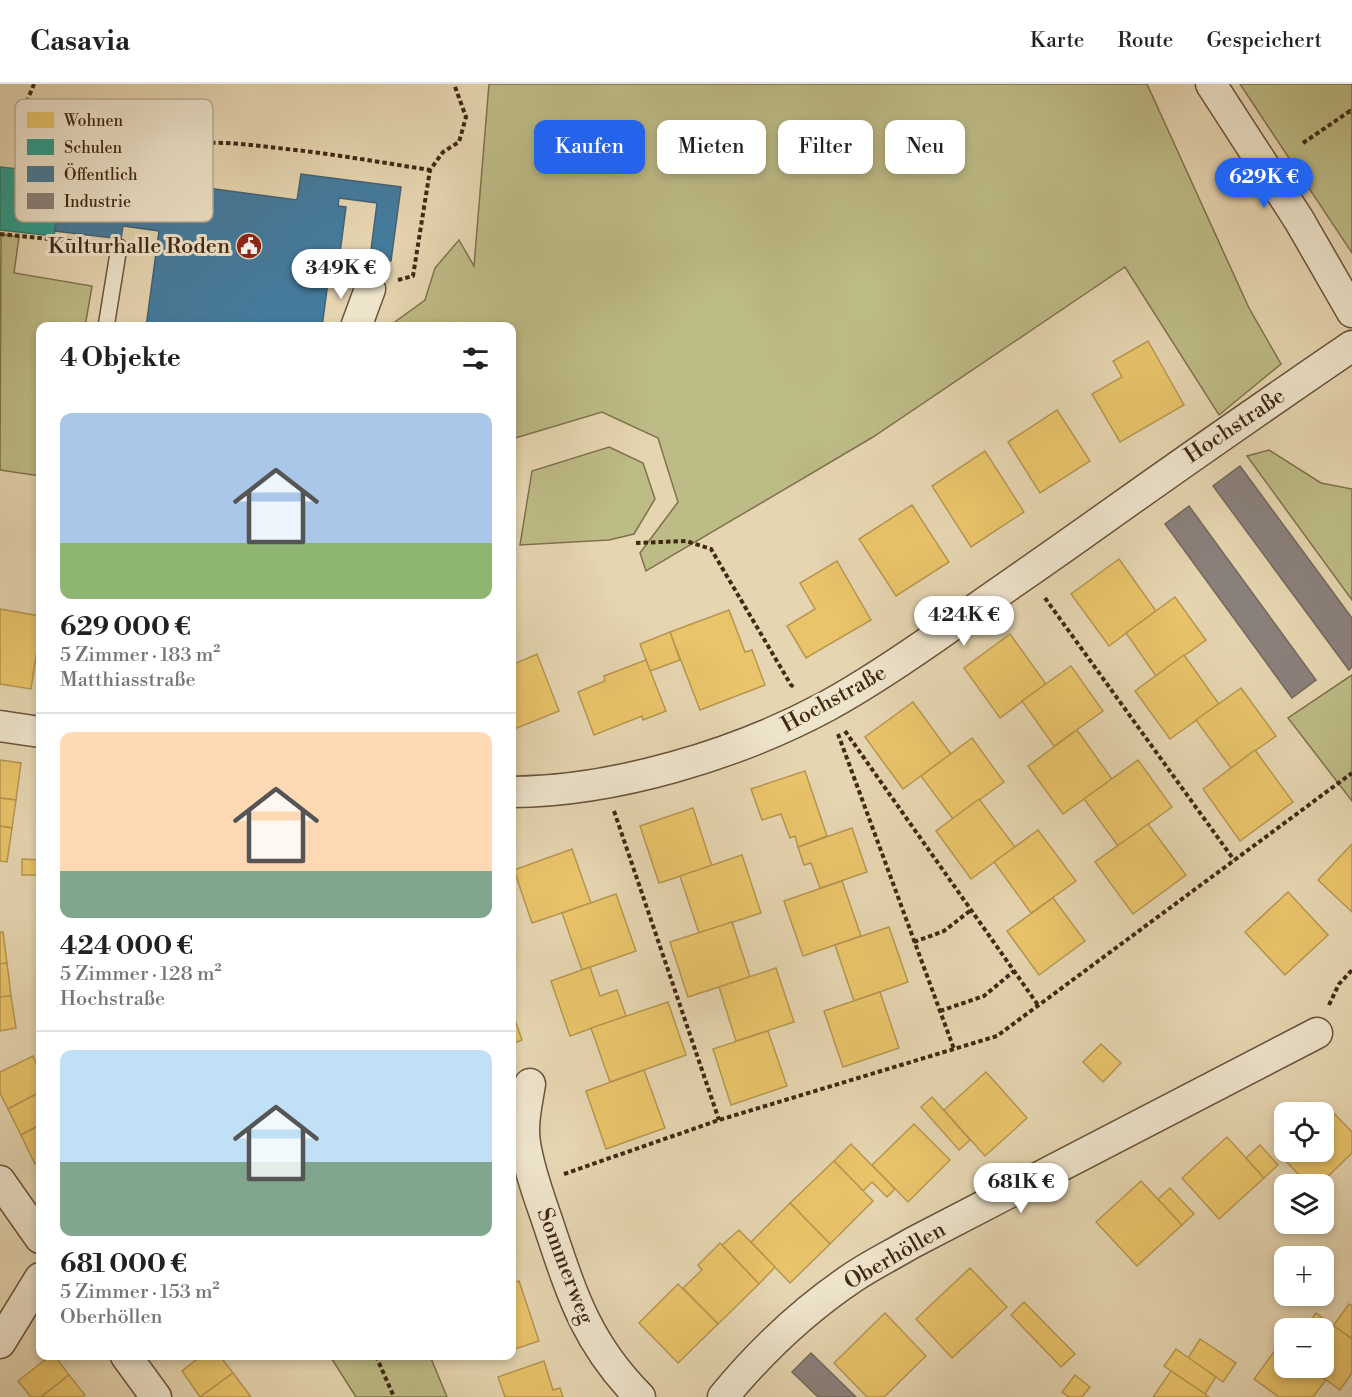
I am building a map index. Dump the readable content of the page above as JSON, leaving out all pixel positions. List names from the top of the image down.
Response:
{
  "streets": {
    "street": ["Hochstraße", "Oberhöllen", "Sommerweg"]
  },
  "places": {
    "public building": ["Kulturhalle Roden"]
  },
  "legend": [
    "Wohnen",
    "Schulen",
    "Öffentlich",
    "Industrie"
  ],
  "page": {
    "header": "Casavia",
    "nav": ["Karte", "Route", "Gespeichert"],
    "chip": [
      "Kaufen",
      "Mieten",
      "Filter",
      "Neu"
    ],
    "price": [
      "629K €",
      "349K €",
      "424K €",
      "681K €"
    ],
    "heading": "4 Objekte",
    "list": [
      {
        "name": "629 000 €",
        "note": "5 Zimmer · 183 m² · Matthiasstraße"
      },
      {
        "name": "424 000 €",
        "note": "5 Zimmer · 128 m² · Hochstraße"
      },
      {
        "name": "681 000 €",
        "note": "5 Zimmer · 153 m² · Oberhöllen"
      }
    ],
    "map_buttons": ["+", "−"]
  }
}
